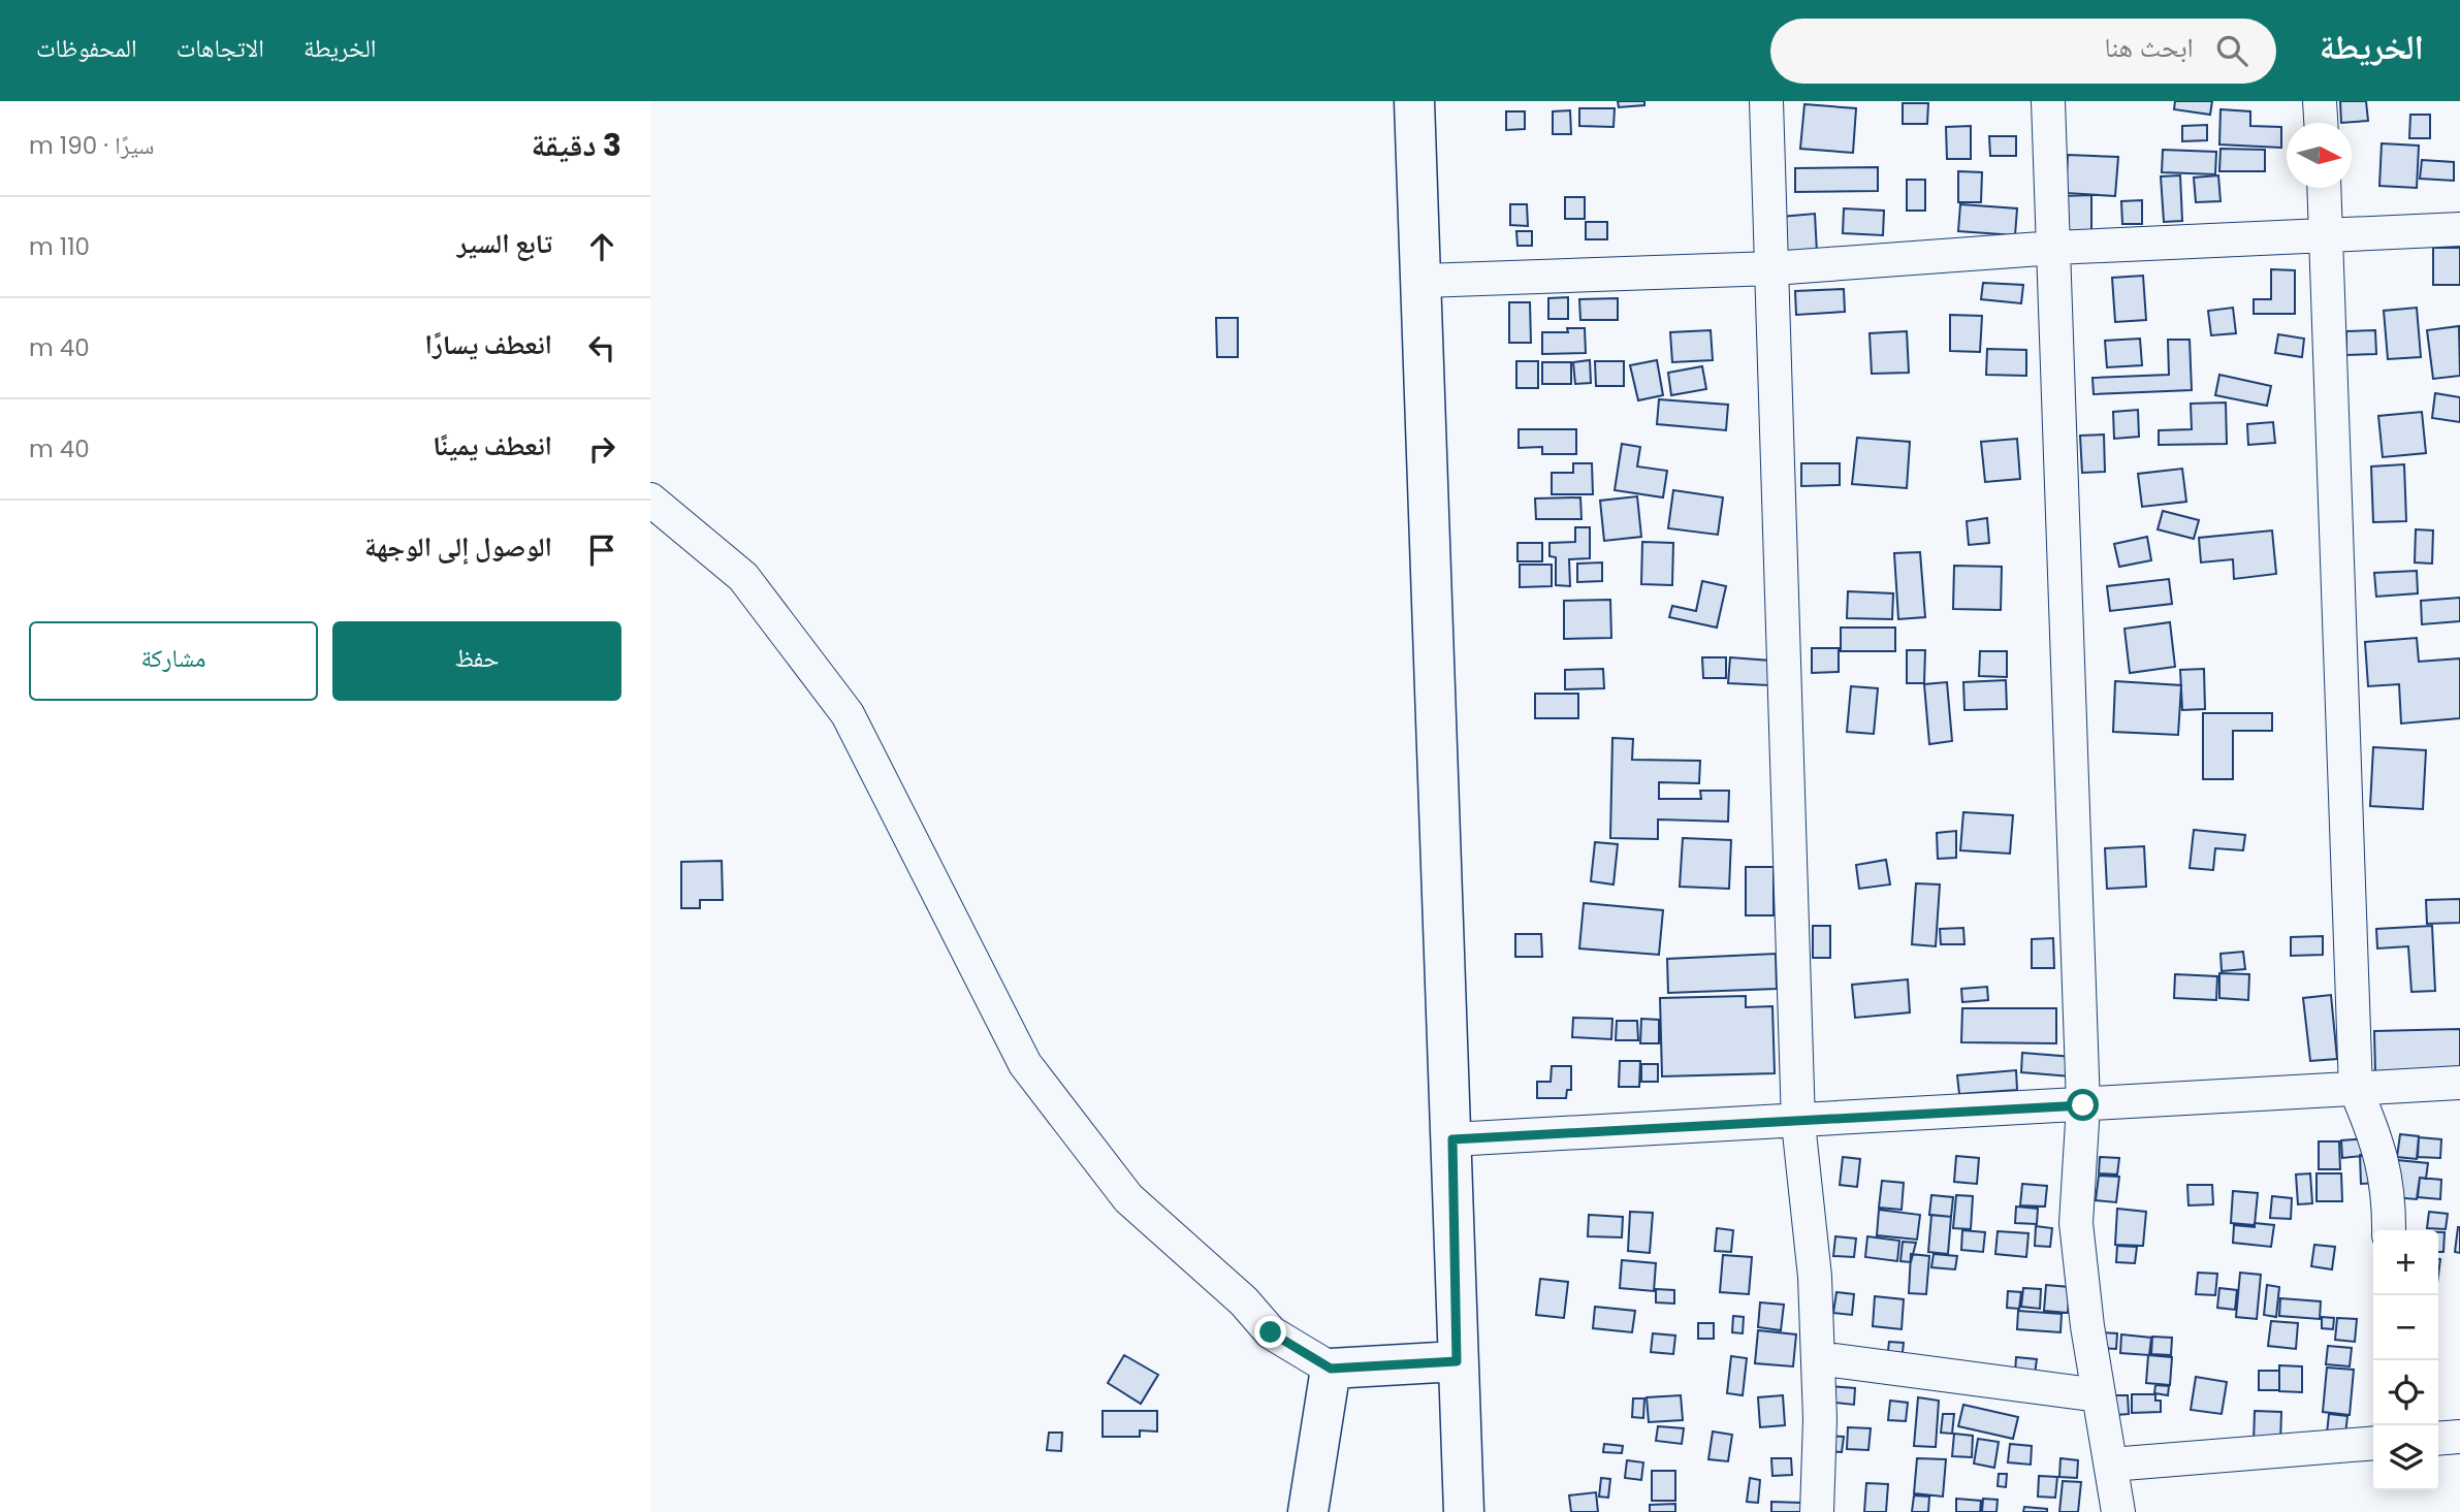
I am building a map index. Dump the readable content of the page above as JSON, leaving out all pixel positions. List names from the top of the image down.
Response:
{
  "north": "right",
  "page": {
    "header": "الخريطة",
    "search": "ابحث هنا",
    "nav": ["الخريطة", "الاتجاهات", "المحفوظات"],
    "heading": ["3 دقيقة", "سيرًا · 190 m"],
    "list": [
      ["تابع السير", "110 m"],
      ["انعطف يسارًا", "40 m"],
      ["انعطف يمينًا", "40 m"],
      "الوصول إلى الوجهة"
    ],
    "buttons": ["حفظ", "مشاركة"],
    "map_buttons": ["+", "−"]
  }
}
